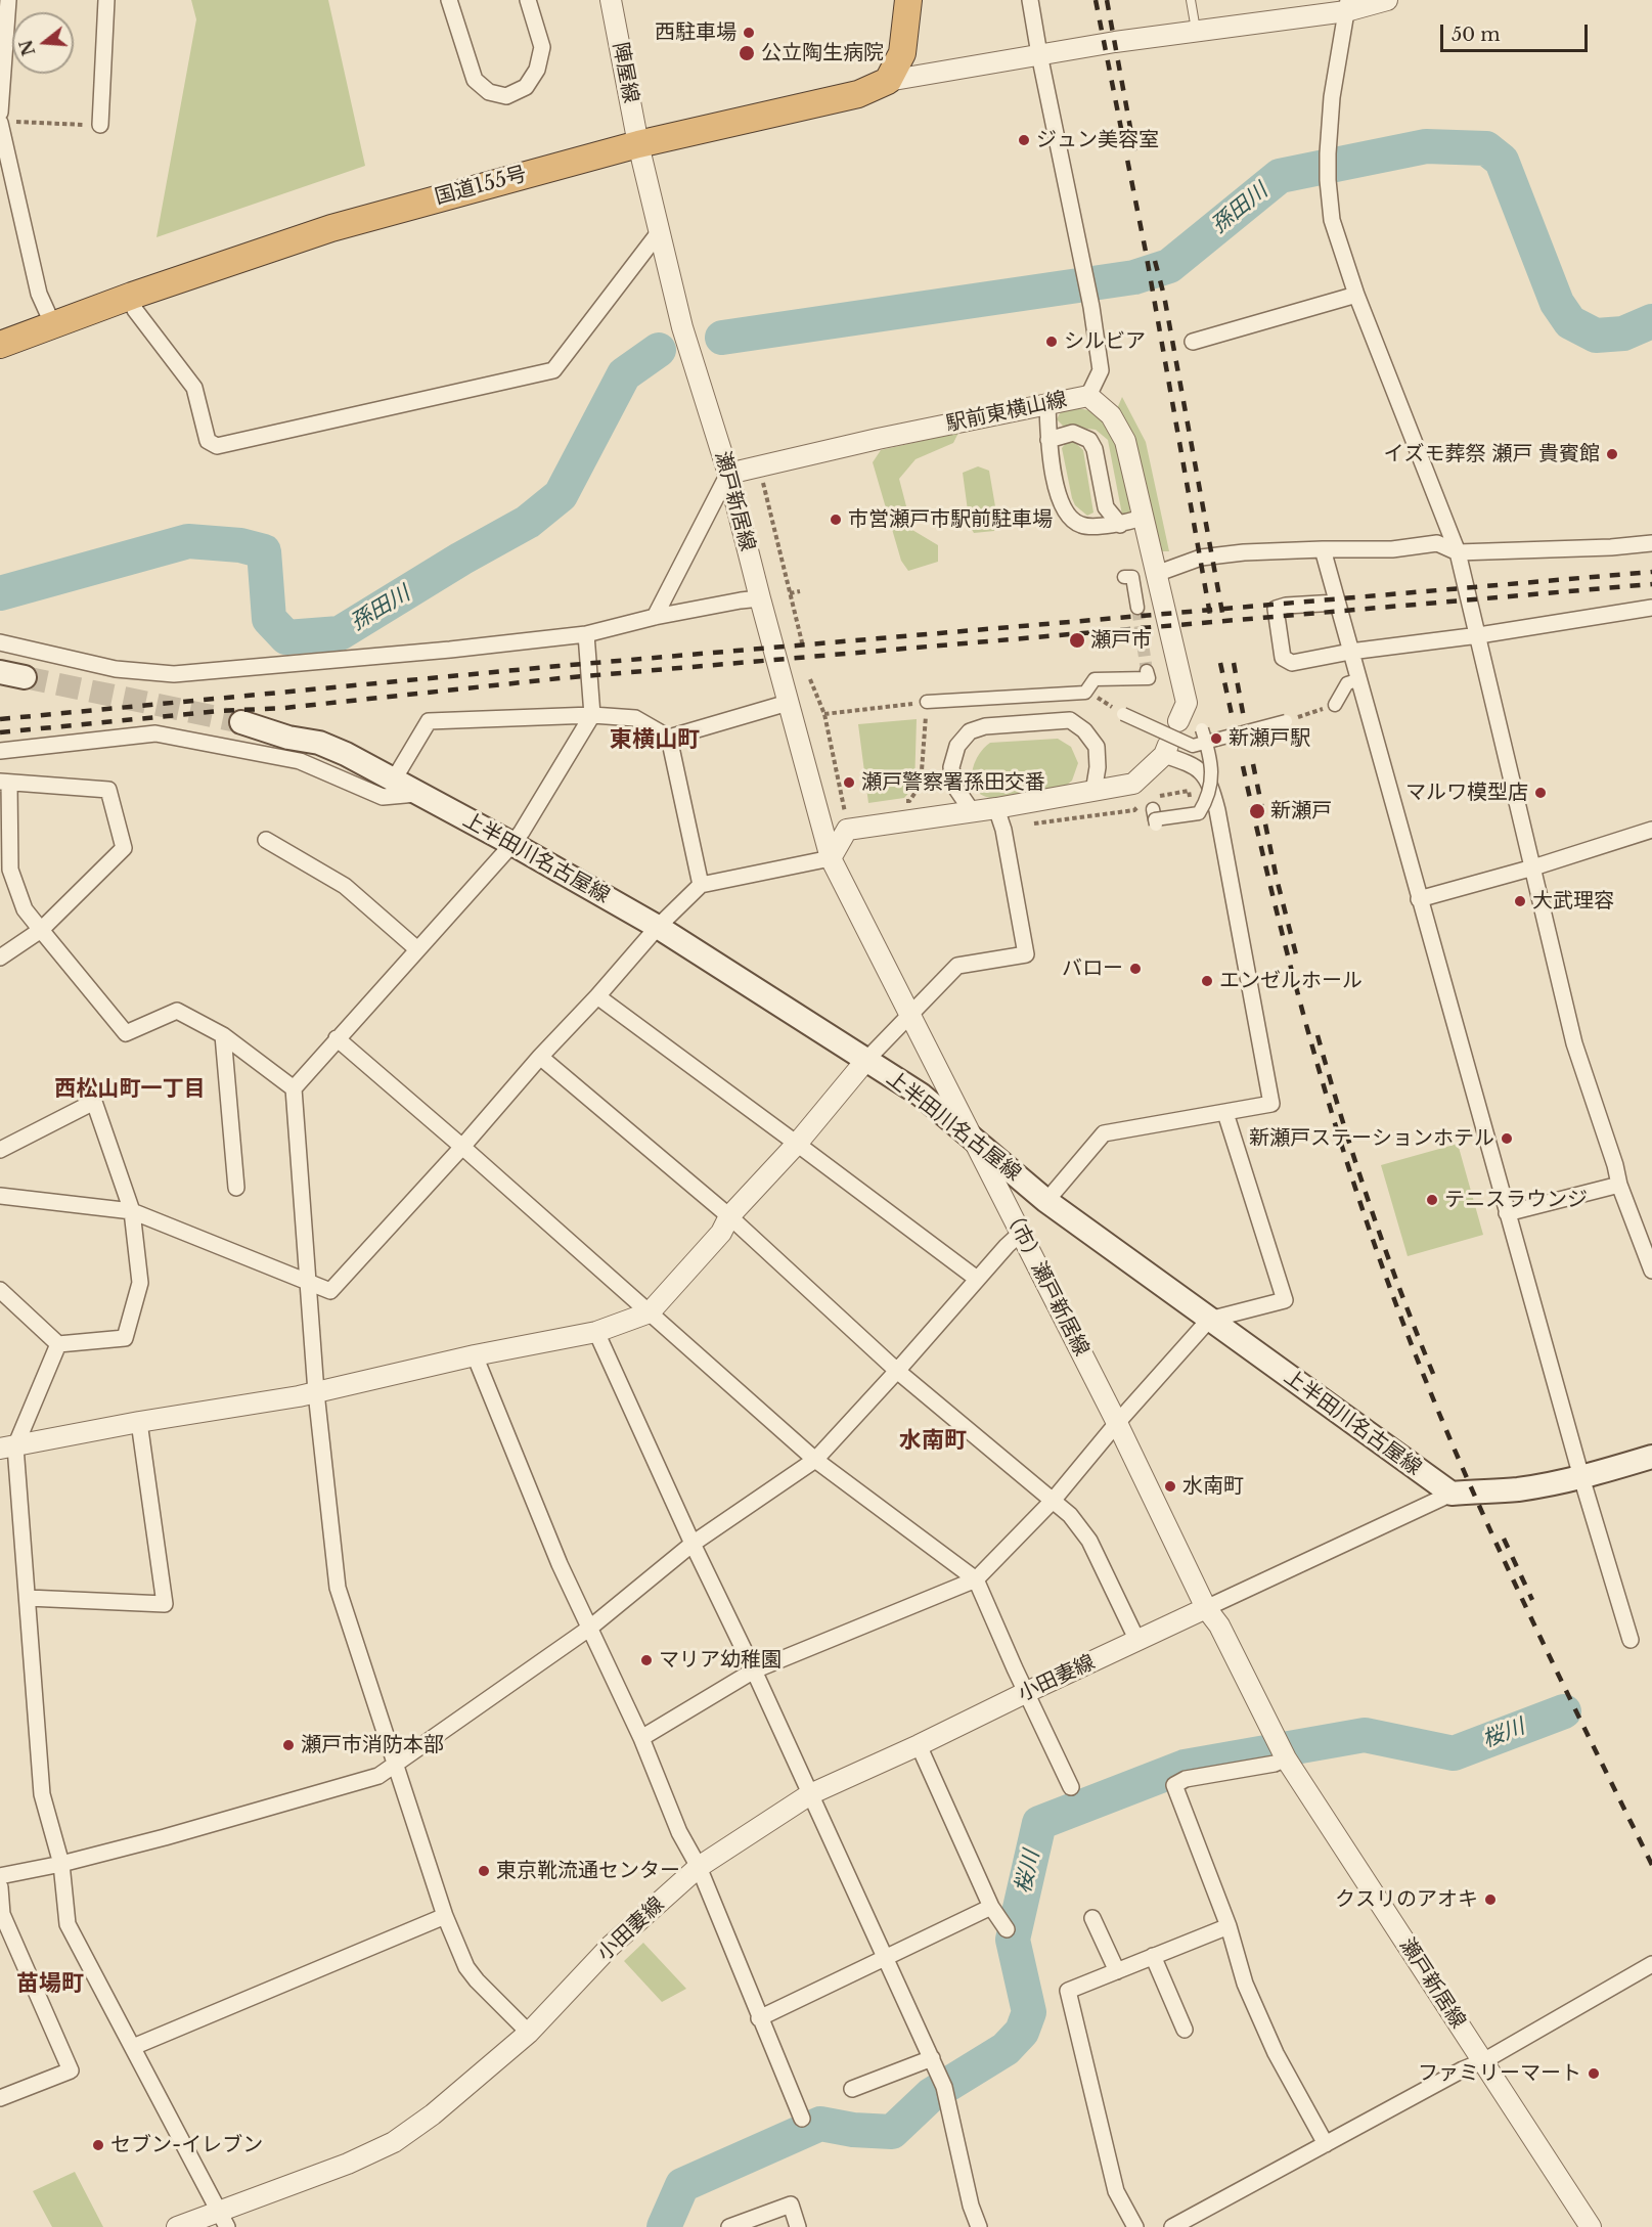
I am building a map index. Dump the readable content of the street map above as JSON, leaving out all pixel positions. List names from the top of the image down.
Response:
{
  "streets": {
    "highway": ["国道155号"],
    "main road": ["上半田川名古屋線"],
    "street": [
      "陣屋線",
      "駅前東横山線",
      "瀬戸新居線",
      "（市）瀬戸新居線",
      "小田妻線"
    ]
  },
  "crossings": [
    ["陣屋線", "国道155号"],
    ["陣屋線", "瀬戸新居線"],
    ["国道155号", "瀬戸新居線"],
    ["駅前東横山線", "瀬戸新居線"],
    ["瀬戸新居線", "（市）瀬戸新居線"],
    ["瀬戸新居線", "小田妻線"],
    ["上半田川名古屋線", "（市）瀬戸新居線"],
    ["（市）瀬戸新居線", "小田妻線"]
  ],
  "districts": [
    "東横山町",
    "西松山町一丁目",
    "水南町",
    "苗場町"
  ],
  "water": ["孫田川", "桜川"],
  "places": [
    "西駐車場",
    "公立陶生病院",
    "ジュン美容室",
    "シルビア",
    "イズモ葬祭 瀬戸 貴賓館",
    "市営瀬戸市駅前駐車場",
    "瀬戸市",
    "新瀬戸駅",
    "瀬戸警察署孫田交番",
    "マルワ模型店",
    "新瀬戸",
    "大武理容",
    "バロー",
    "エンゼルホール",
    "新瀬戸ステーションホテル",
    "テニスラウンジ",
    "水南町",
    "マリア幼稚園",
    "瀬戸市消防本部",
    "東京靴流通センター",
    "クスリのアオキ",
    "ファミリーマート",
    "セブン-イレブン"
  ],
  "scale_bar": "50 m",
  "north": "left"
}
